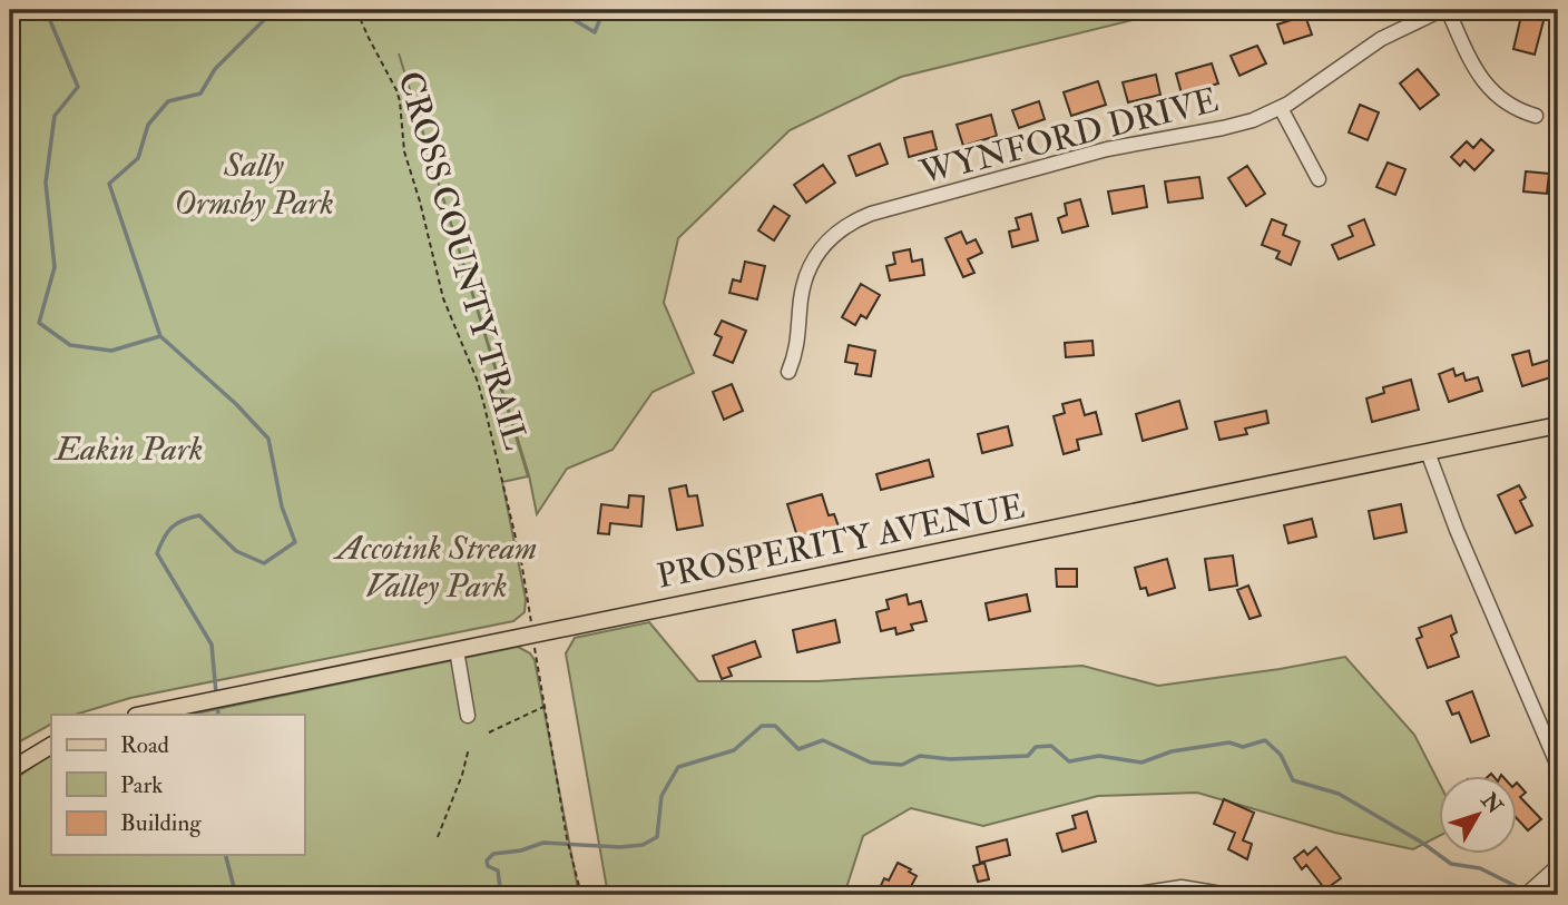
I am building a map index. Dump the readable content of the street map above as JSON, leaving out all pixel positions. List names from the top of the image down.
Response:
{
  "streets": {
    "main road": ["PROSPERITY AVENUE"],
    "street": ["WYNFORD DRIVE"],
    "path": ["CROSS COUNTY TRAIL"]
  },
  "crossings": [
    ["CROSS COUNTY TRAIL", "PROSPERITY AVENUE"]
  ],
  "parks": ["Sally Ormsby Park", "Eakin Park", "Accotink Stream Valley Park"],
  "legend": ["Road", "Park", "Building"],
  "north": "top right"
}
